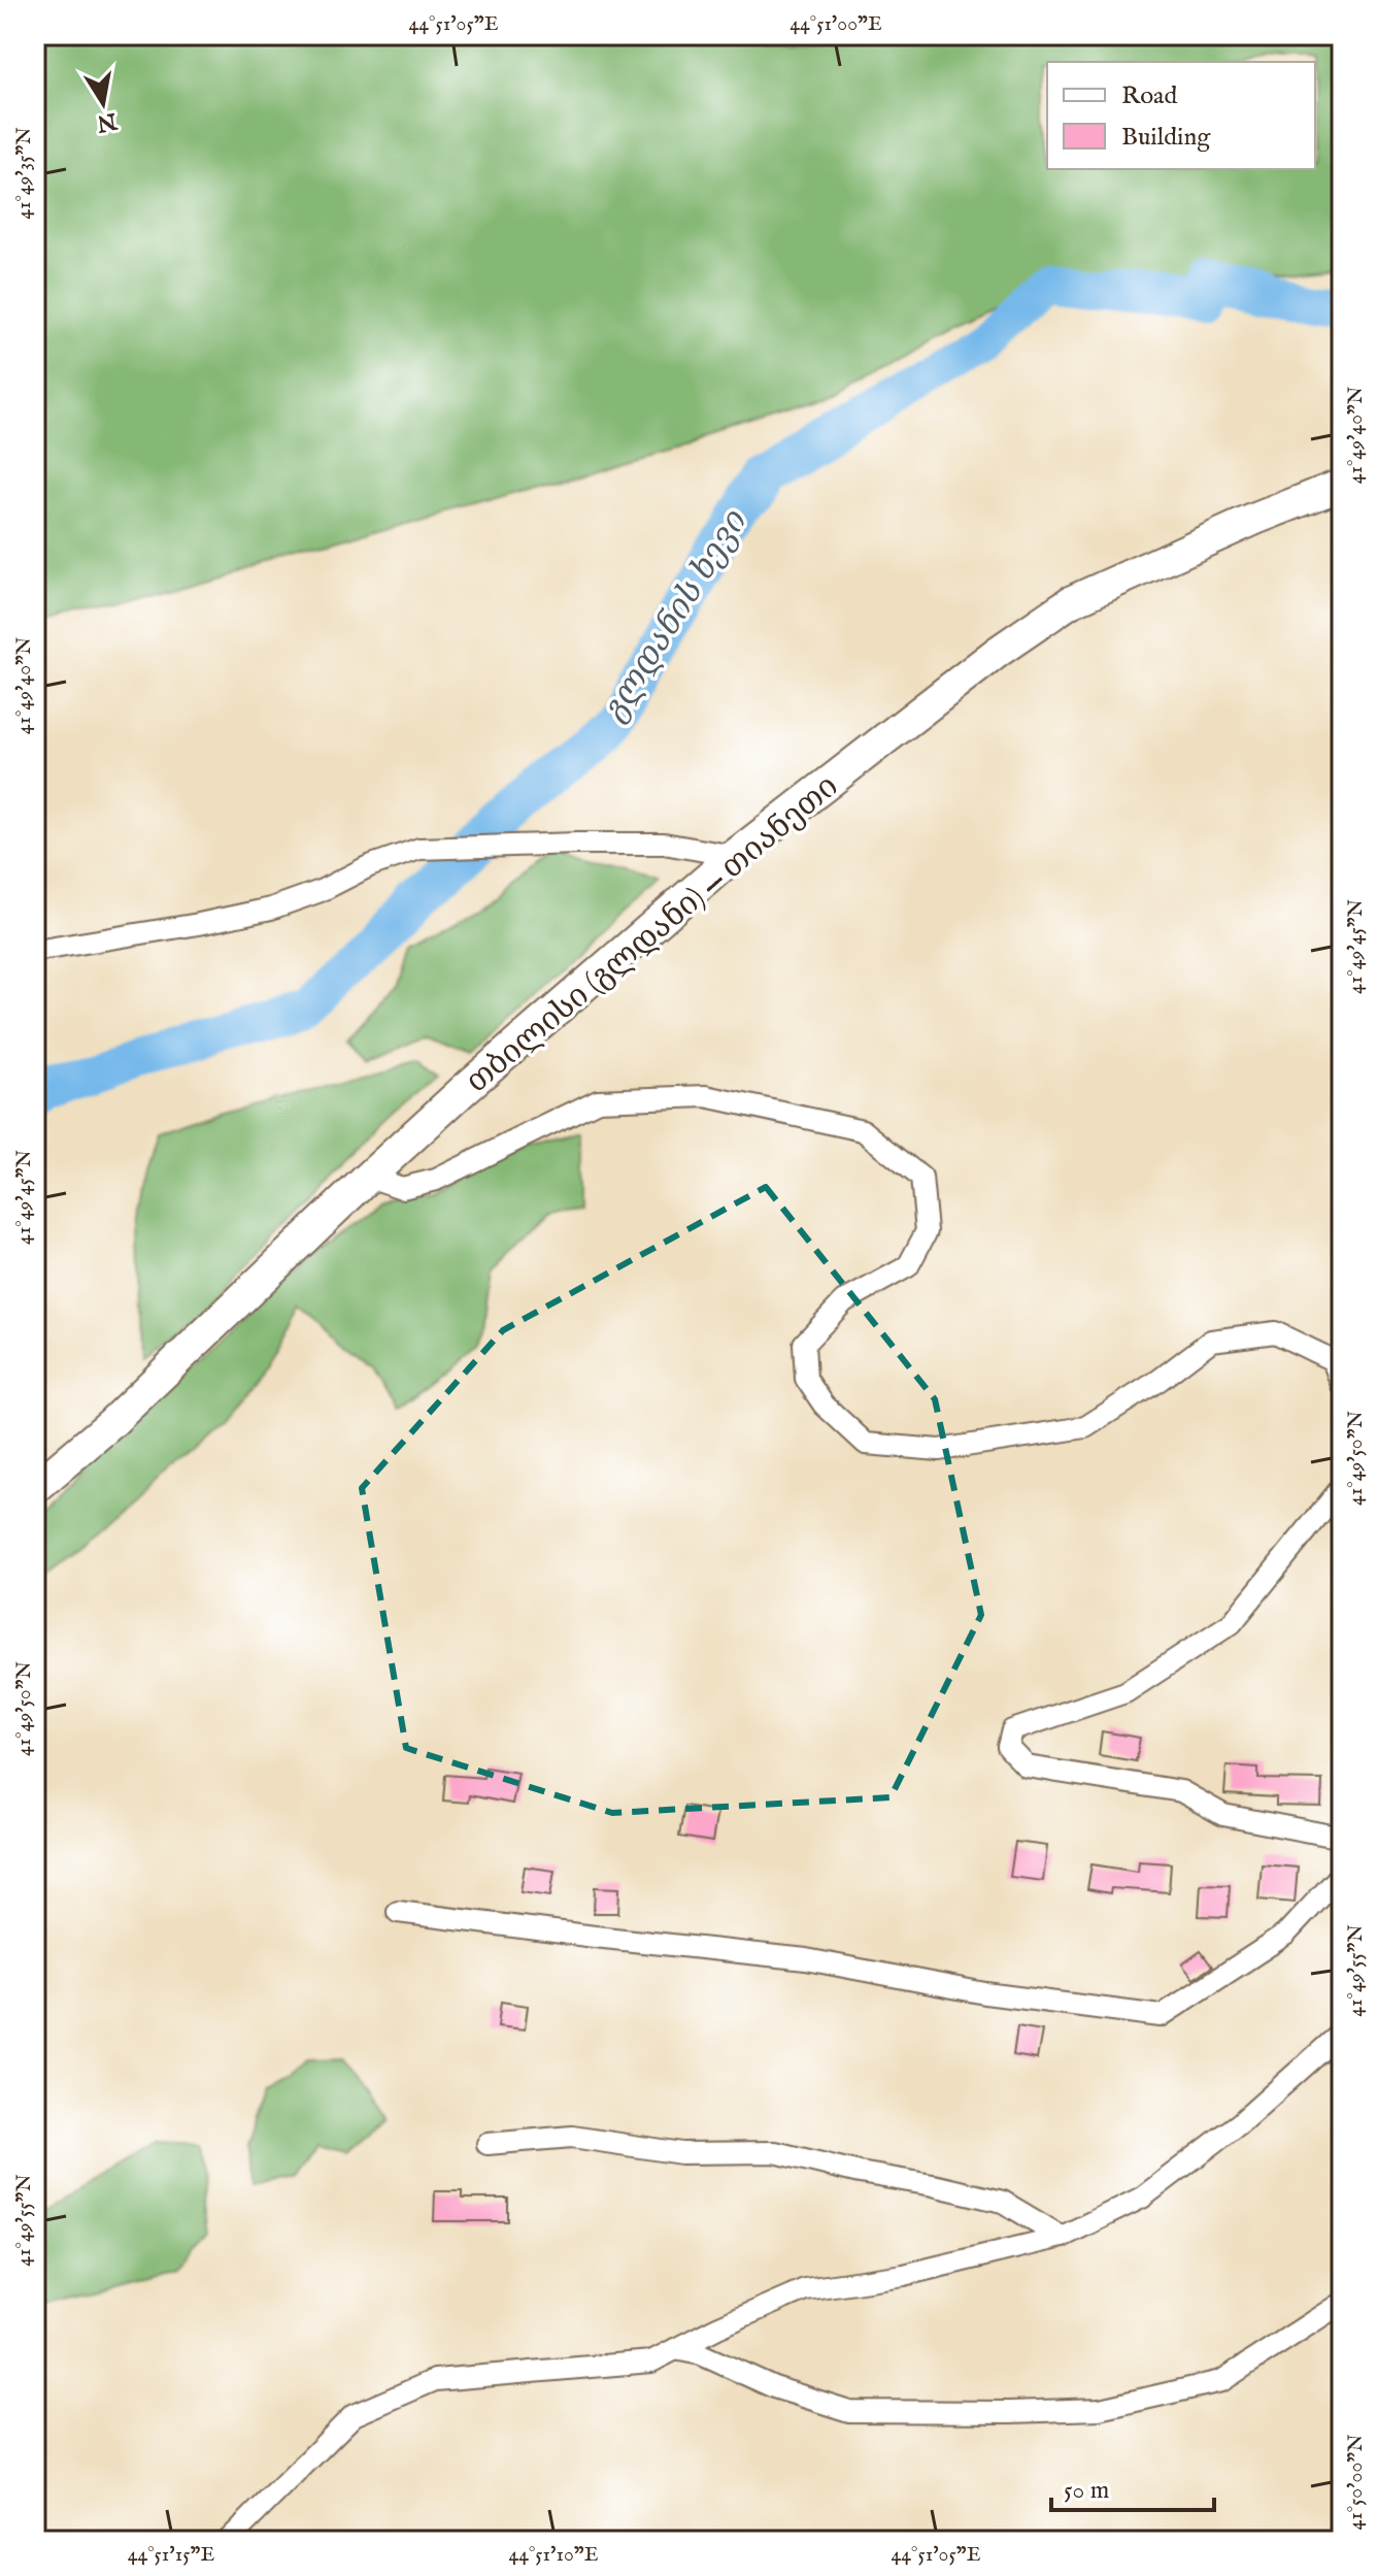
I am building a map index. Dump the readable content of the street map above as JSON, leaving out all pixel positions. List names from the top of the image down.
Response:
{
  "streets": {
    "main road": ["თბილისი (გლდანი) — თიანეთი"]
  },
  "water": ["გლდანის ხევი"],
  "legend": ["Road", "Building"],
  "scale_bar": "50 m",
  "north": "bottom",
  "coordinates": [
    "44°51'05\"E",
    "44°51'00\"E",
    "41°49'35\"N",
    "41°49'40\"N",
    "41°49'45\"N",
    "41°49'50\"N",
    "41°49'55\"N",
    "41°50'00\"N",
    "44°51'15\"E",
    "44°51'10\"E"
  ]
}
